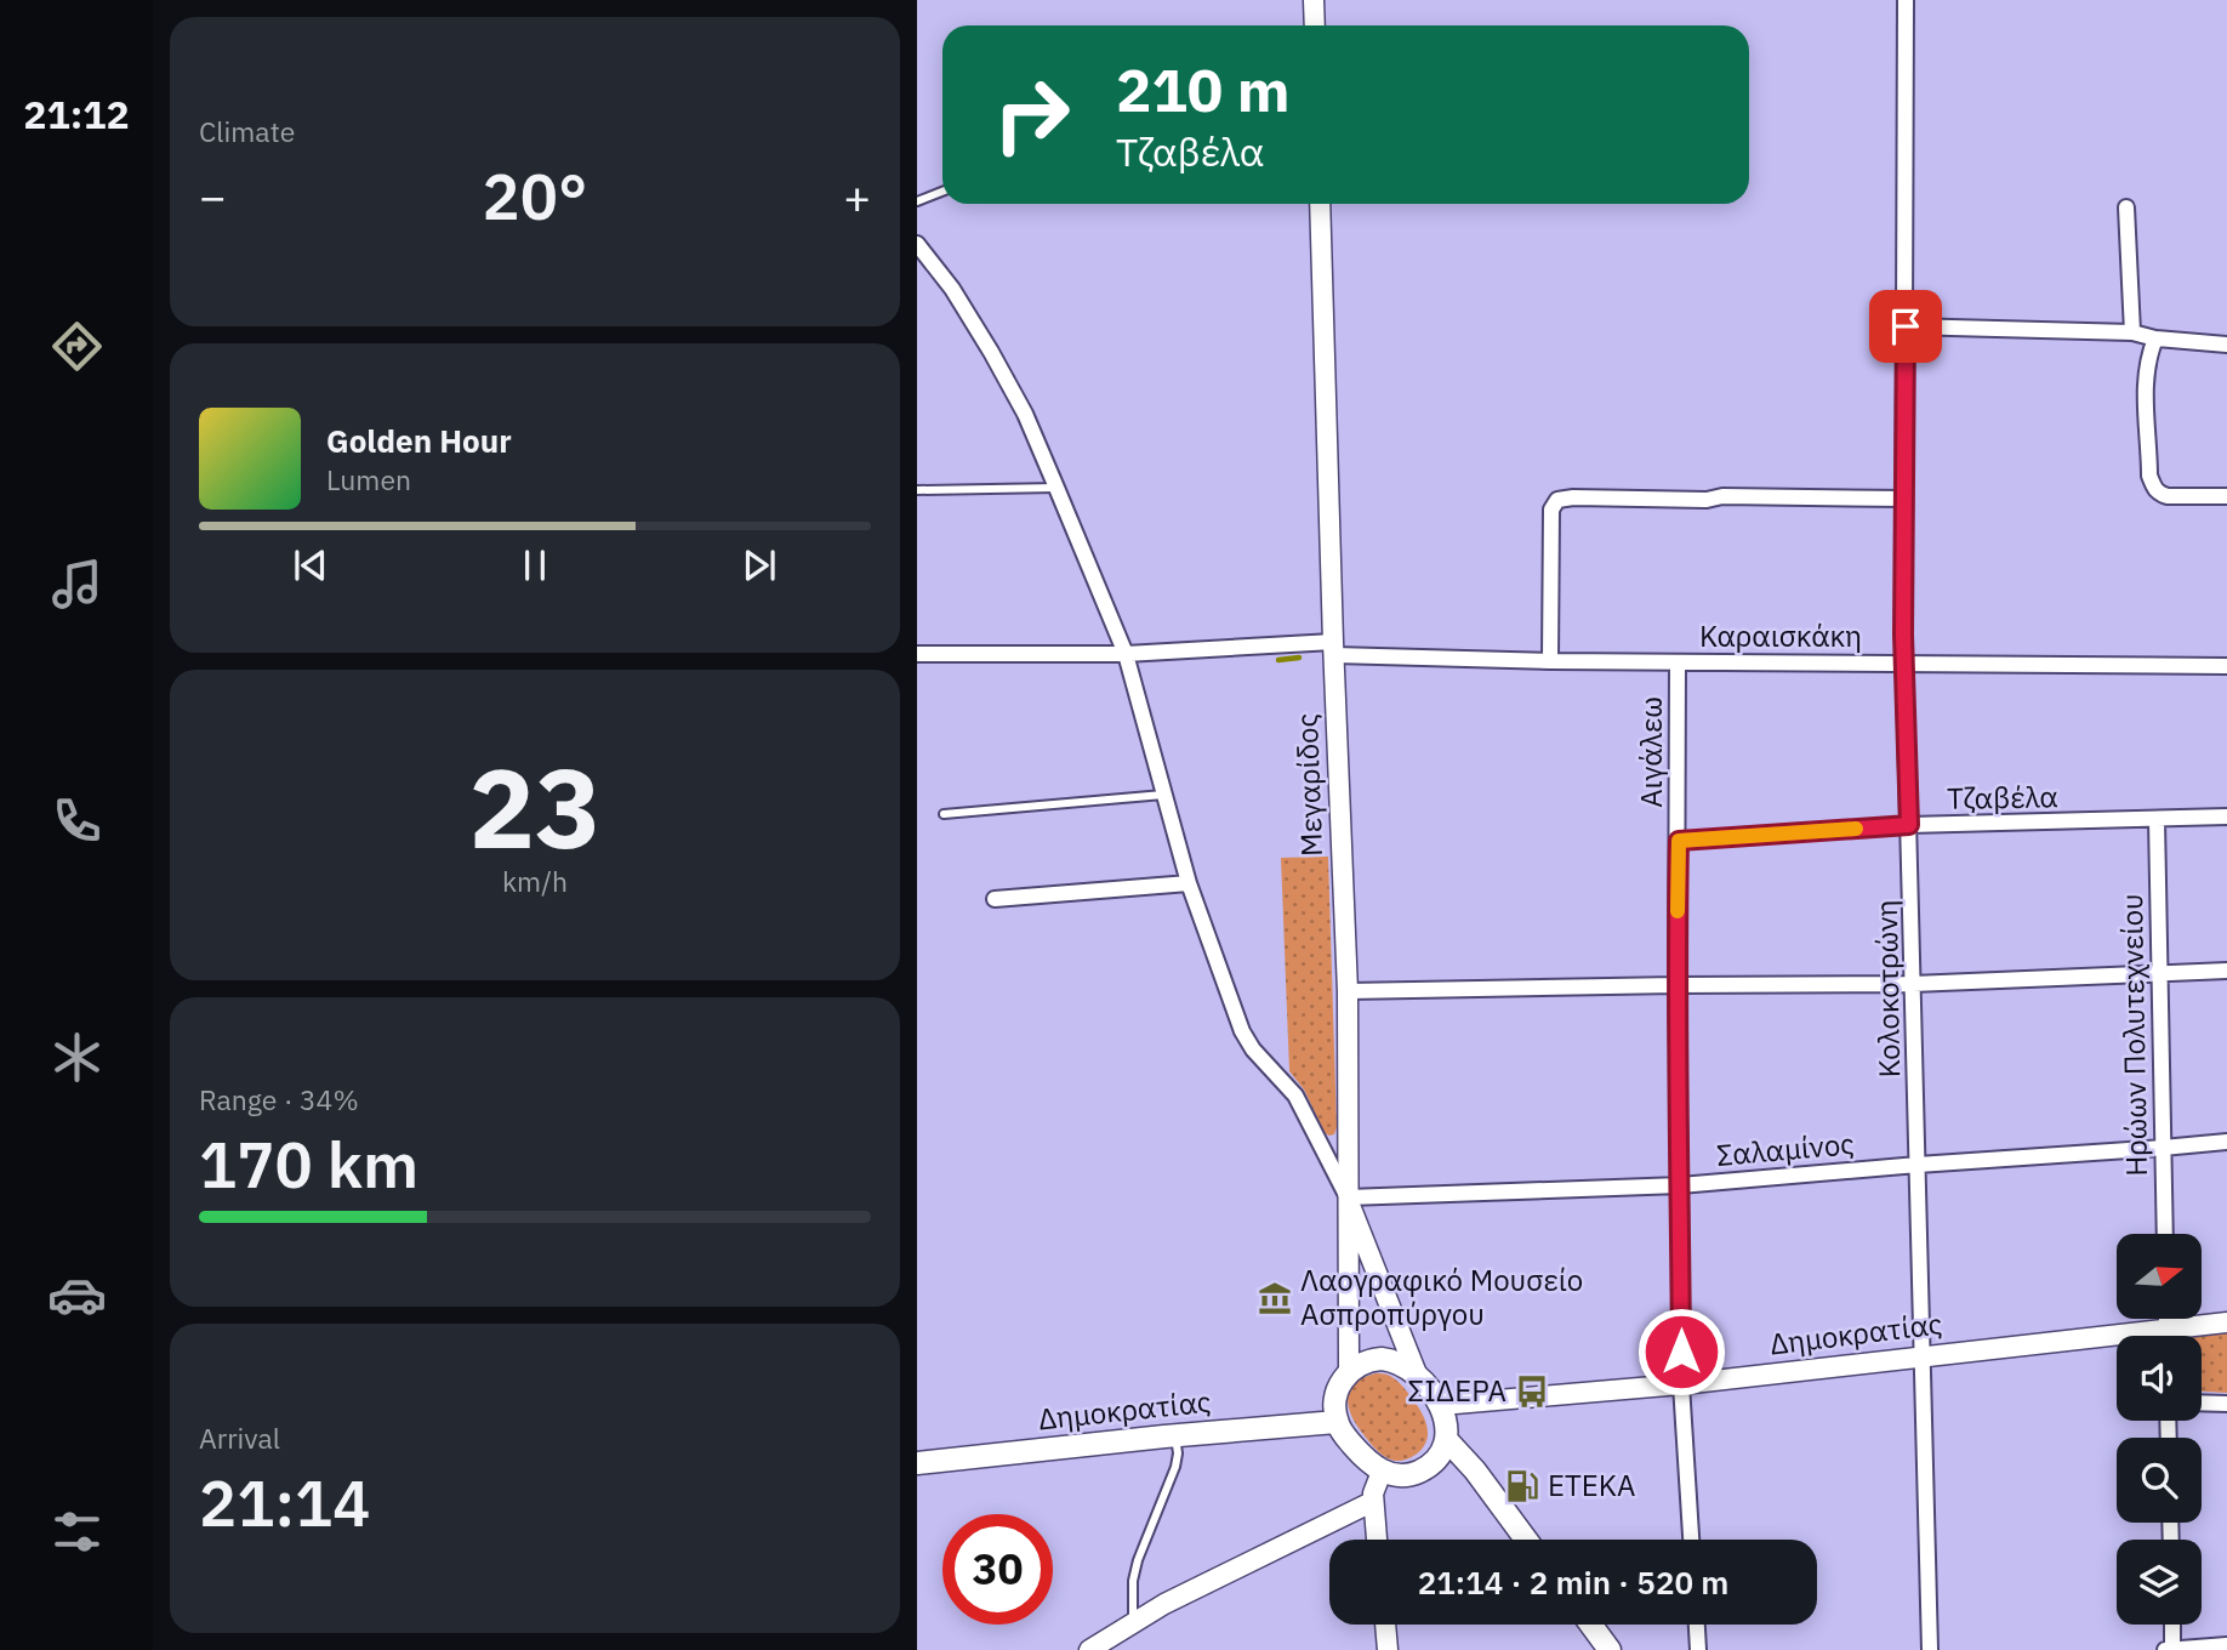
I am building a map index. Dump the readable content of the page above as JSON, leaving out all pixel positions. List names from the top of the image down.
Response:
{
  "streets": {
    "main road": ["Δημοκρατίας"],
    "street": [
      "Καραισκάκη",
      "Αιγάλεω",
      "Μεγαρίδος",
      "Τζαβέλα",
      "Κολοκοτρώνη",
      "Ηρώων Πολυτεχνείου",
      "Σαλαμίνος"
    ]
  },
  "crossings": [
    ["Καραισκάκη", "Αιγάλεω"],
    ["Καραισκάκη", "Μεγαρίδος"],
    ["Καραισκάκη", "Κολοκοτρώνη"],
    ["Αιγάλεω", "Τζαβέλα"],
    ["Αιγάλεω", "Σαλαμίνος"],
    ["Αιγάλεω", "Δημοκρατίας"],
    ["Μεγαρίδος", "Σαλαμίνος"],
    ["Μεγαρίδος", "Δημοκρατίας"],
    ["Τζαβέλα", "Κολοκοτρώνη"],
    ["Τζαβέλα", "Ηρώων Πολυτεχνείου"],
    ["Κολοκοτρώνη", "Σαλαμίνος"],
    ["Κολοκοτρώνη", "Δημοκρατίας"],
    ["Ηρώων Πολυτεχνείου", "Σαλαμίνος"]
  ],
  "places": {
    "museum": ["Λαογραφικό Μουσείο Ασπροπύργου"],
    "bus stop": ["ΣΙΔΕΡΑ"],
    "fuel station": ["ΕΤΕΚΑ"]
  },
  "north": "right",
  "page": {
    "tabs": "21:12",
    "tile": [
      "Climate",
      ["23", "km/h"],
      ["Range · 34%", "170 km"],
      ["Arrival", "21:14"]
    ],
    "turn": ["210 m", "Τζαβέλα"],
    "heat": ["−", "20°", "+"],
    "song": ["Golden Hour", "Lumen"],
    "limit": "30",
    "trip": "21:14 · 2 min · 520 m"
  }
}
